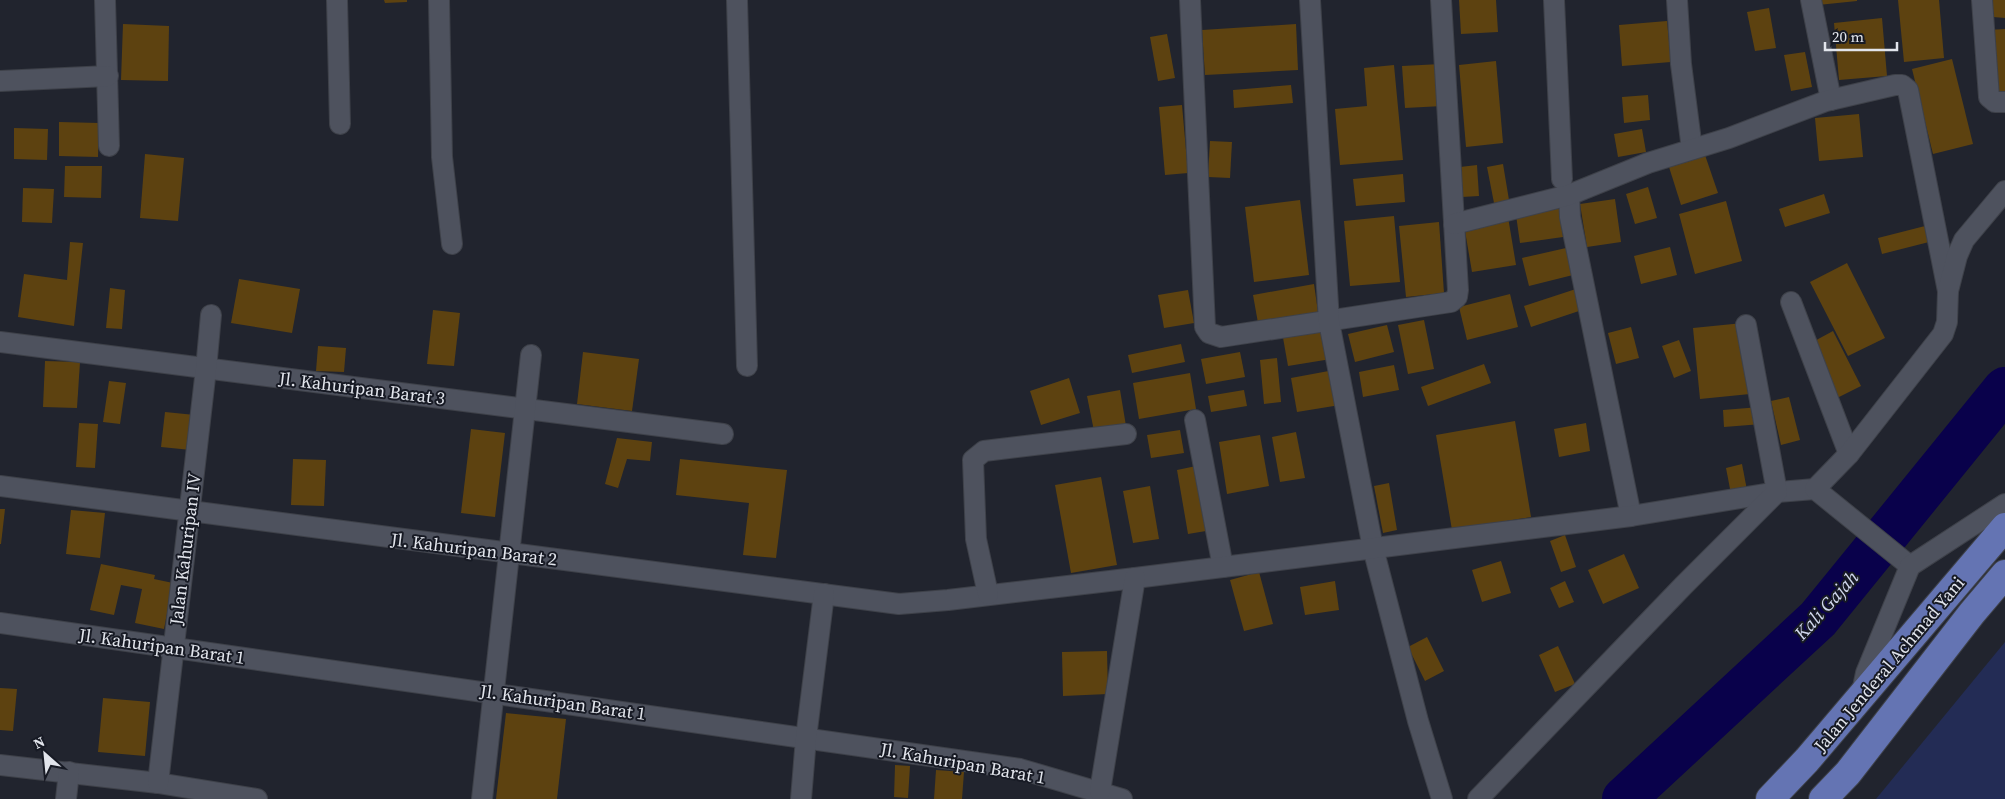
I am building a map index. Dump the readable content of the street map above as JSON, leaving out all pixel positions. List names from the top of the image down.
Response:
{
  "streets": {
    "main road": ["Jalan Jenderal Achmad Yani"],
    "street": [
      "Jl. Kahuripan Barat 3",
      "Jalan Kahuripan IV",
      "Jl. Kahuripan Barat 2",
      "Jl. Kahuripan Barat 1"
    ]
  },
  "crossings": [
    ["Jl. Kahuripan Barat 3", "Jalan Kahuripan IV"],
    ["Jalan Kahuripan IV", "Jl. Kahuripan Barat 2"],
    ["Jalan Kahuripan IV", "Jl. Kahuripan Barat 1"]
  ],
  "water": ["Kali Gajah"],
  "scale_bar": "20 m",
  "north": "top left"
}
